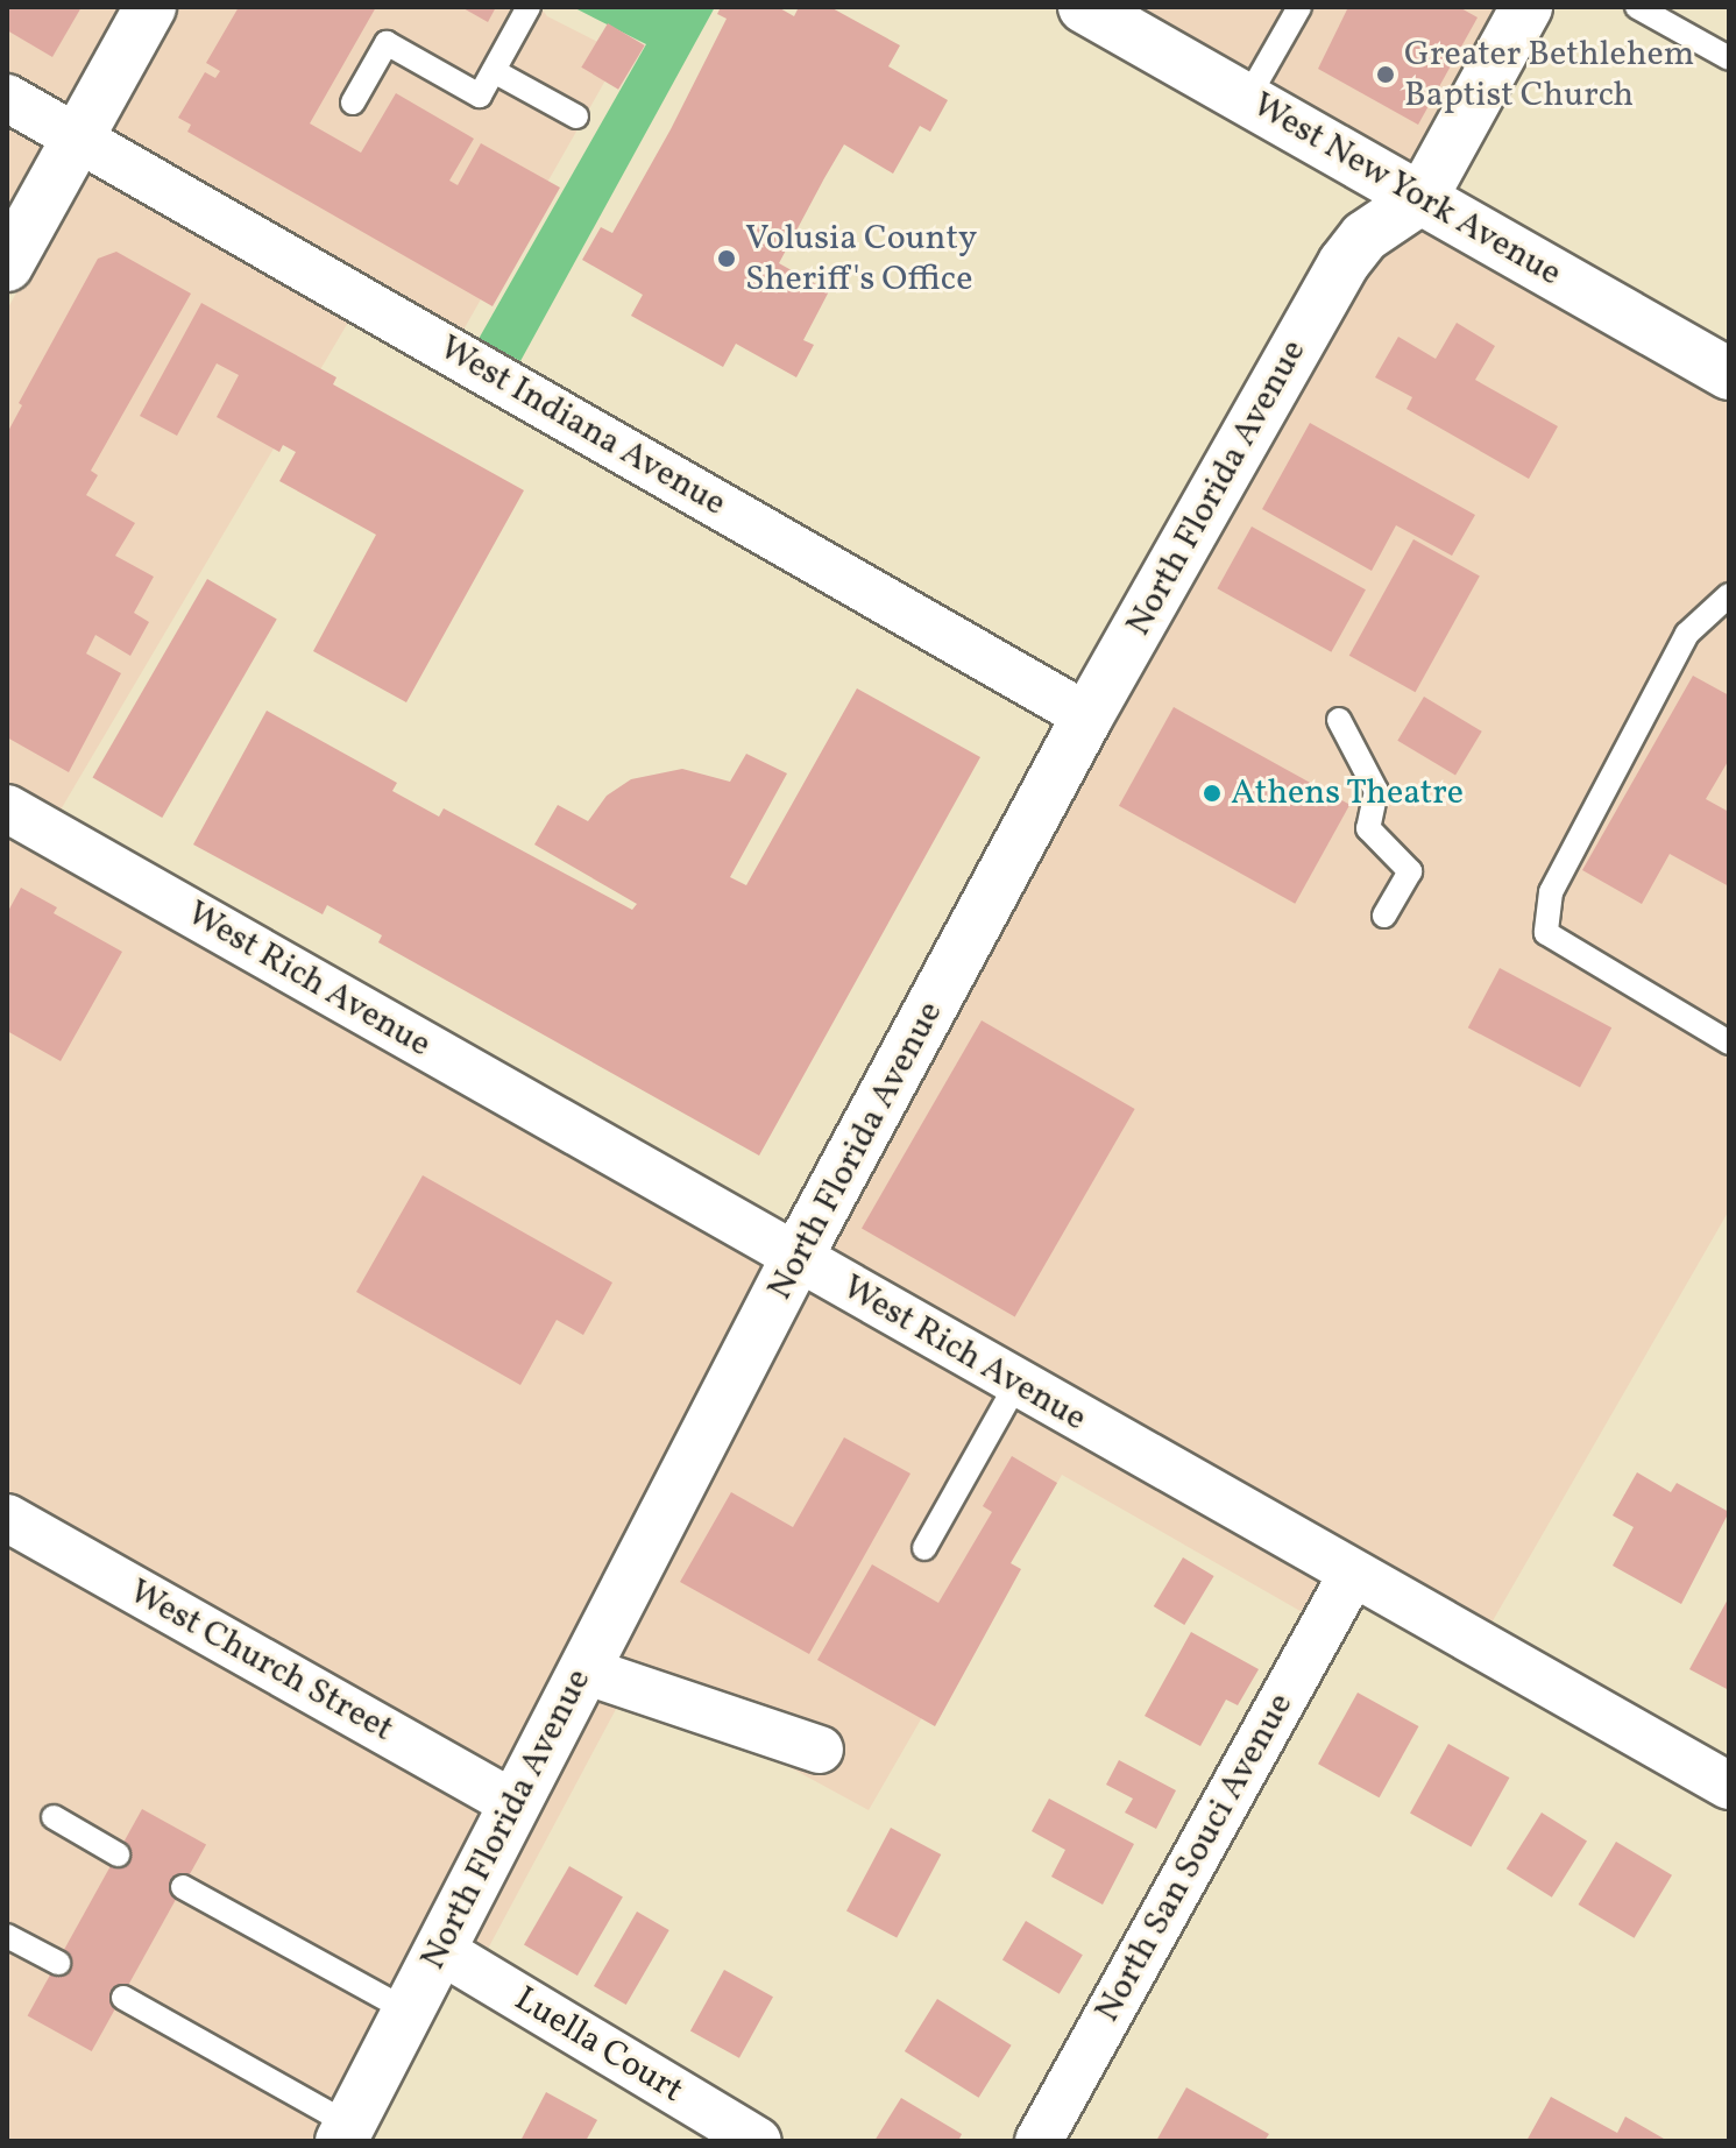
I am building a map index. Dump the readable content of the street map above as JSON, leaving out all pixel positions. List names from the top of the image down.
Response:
{
  "streets": {
    "street": [
      "West New York Avenue",
      "West Indiana Avenue",
      "North Florida Avenue",
      "West Rich Avenue",
      "West Church Street",
      "North San Souci Avenue",
      "Luella Court"
    ]
  },
  "crossings": [
    ["West New York Avenue", "North Florida Avenue"],
    ["West Indiana Avenue", "North Florida Avenue"],
    ["North Florida Avenue", "West Rich Avenue"],
    ["North Florida Avenue", "West Church Street"],
    ["North Florida Avenue", "Luella Court"],
    ["West Rich Avenue", "North San Souci Avenue"]
  ],
  "places": ["Greater Bethlehem Baptist Church", "Volusia County Sheriff's Office", "Athens Theatre"]
}
